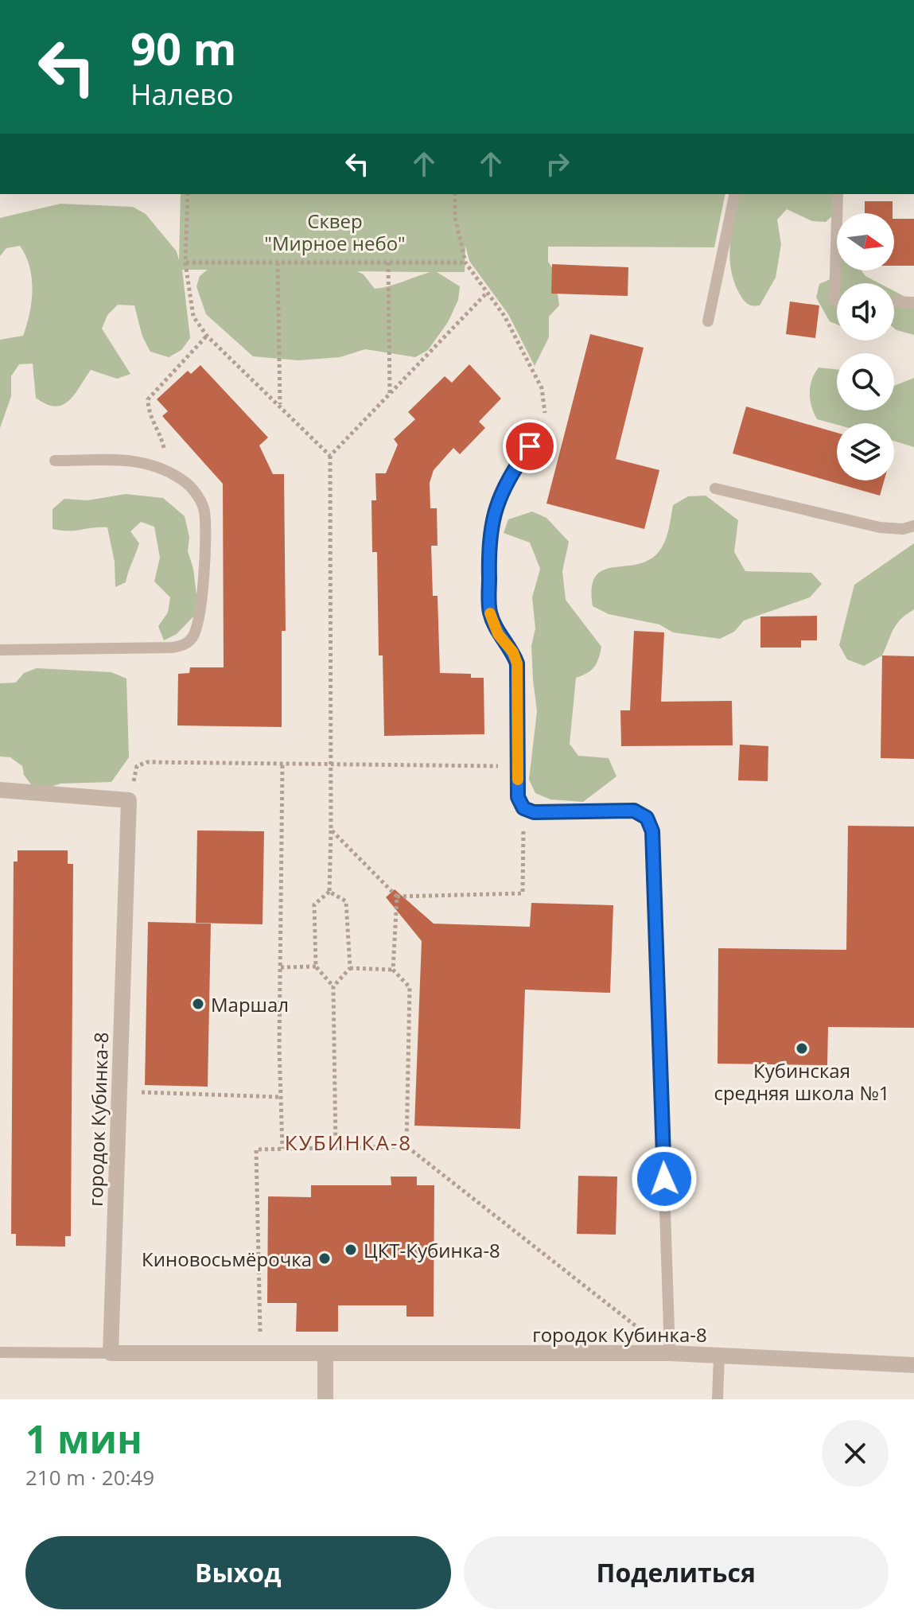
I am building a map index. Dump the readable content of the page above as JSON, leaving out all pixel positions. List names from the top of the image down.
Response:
{
  "streets": {
    "street": ["городок Кубинка-8"]
  },
  "districts": ["КУБИНКА-8"],
  "parks": ["Сквер \"Мирное небо\""],
  "places": [
    "Маршал",
    "Кубинская средняя школа №1",
    "ЦКТ-Кубинка-8",
    "Киновосьмёрочка"
  ],
  "north": "right",
  "page": {
    "turn": ["90 m", "Налево"],
    "heading": ["1 мин", "210 m · 20:49"],
    "buttons": ["Выход", "Поделиться"]
  }
}
